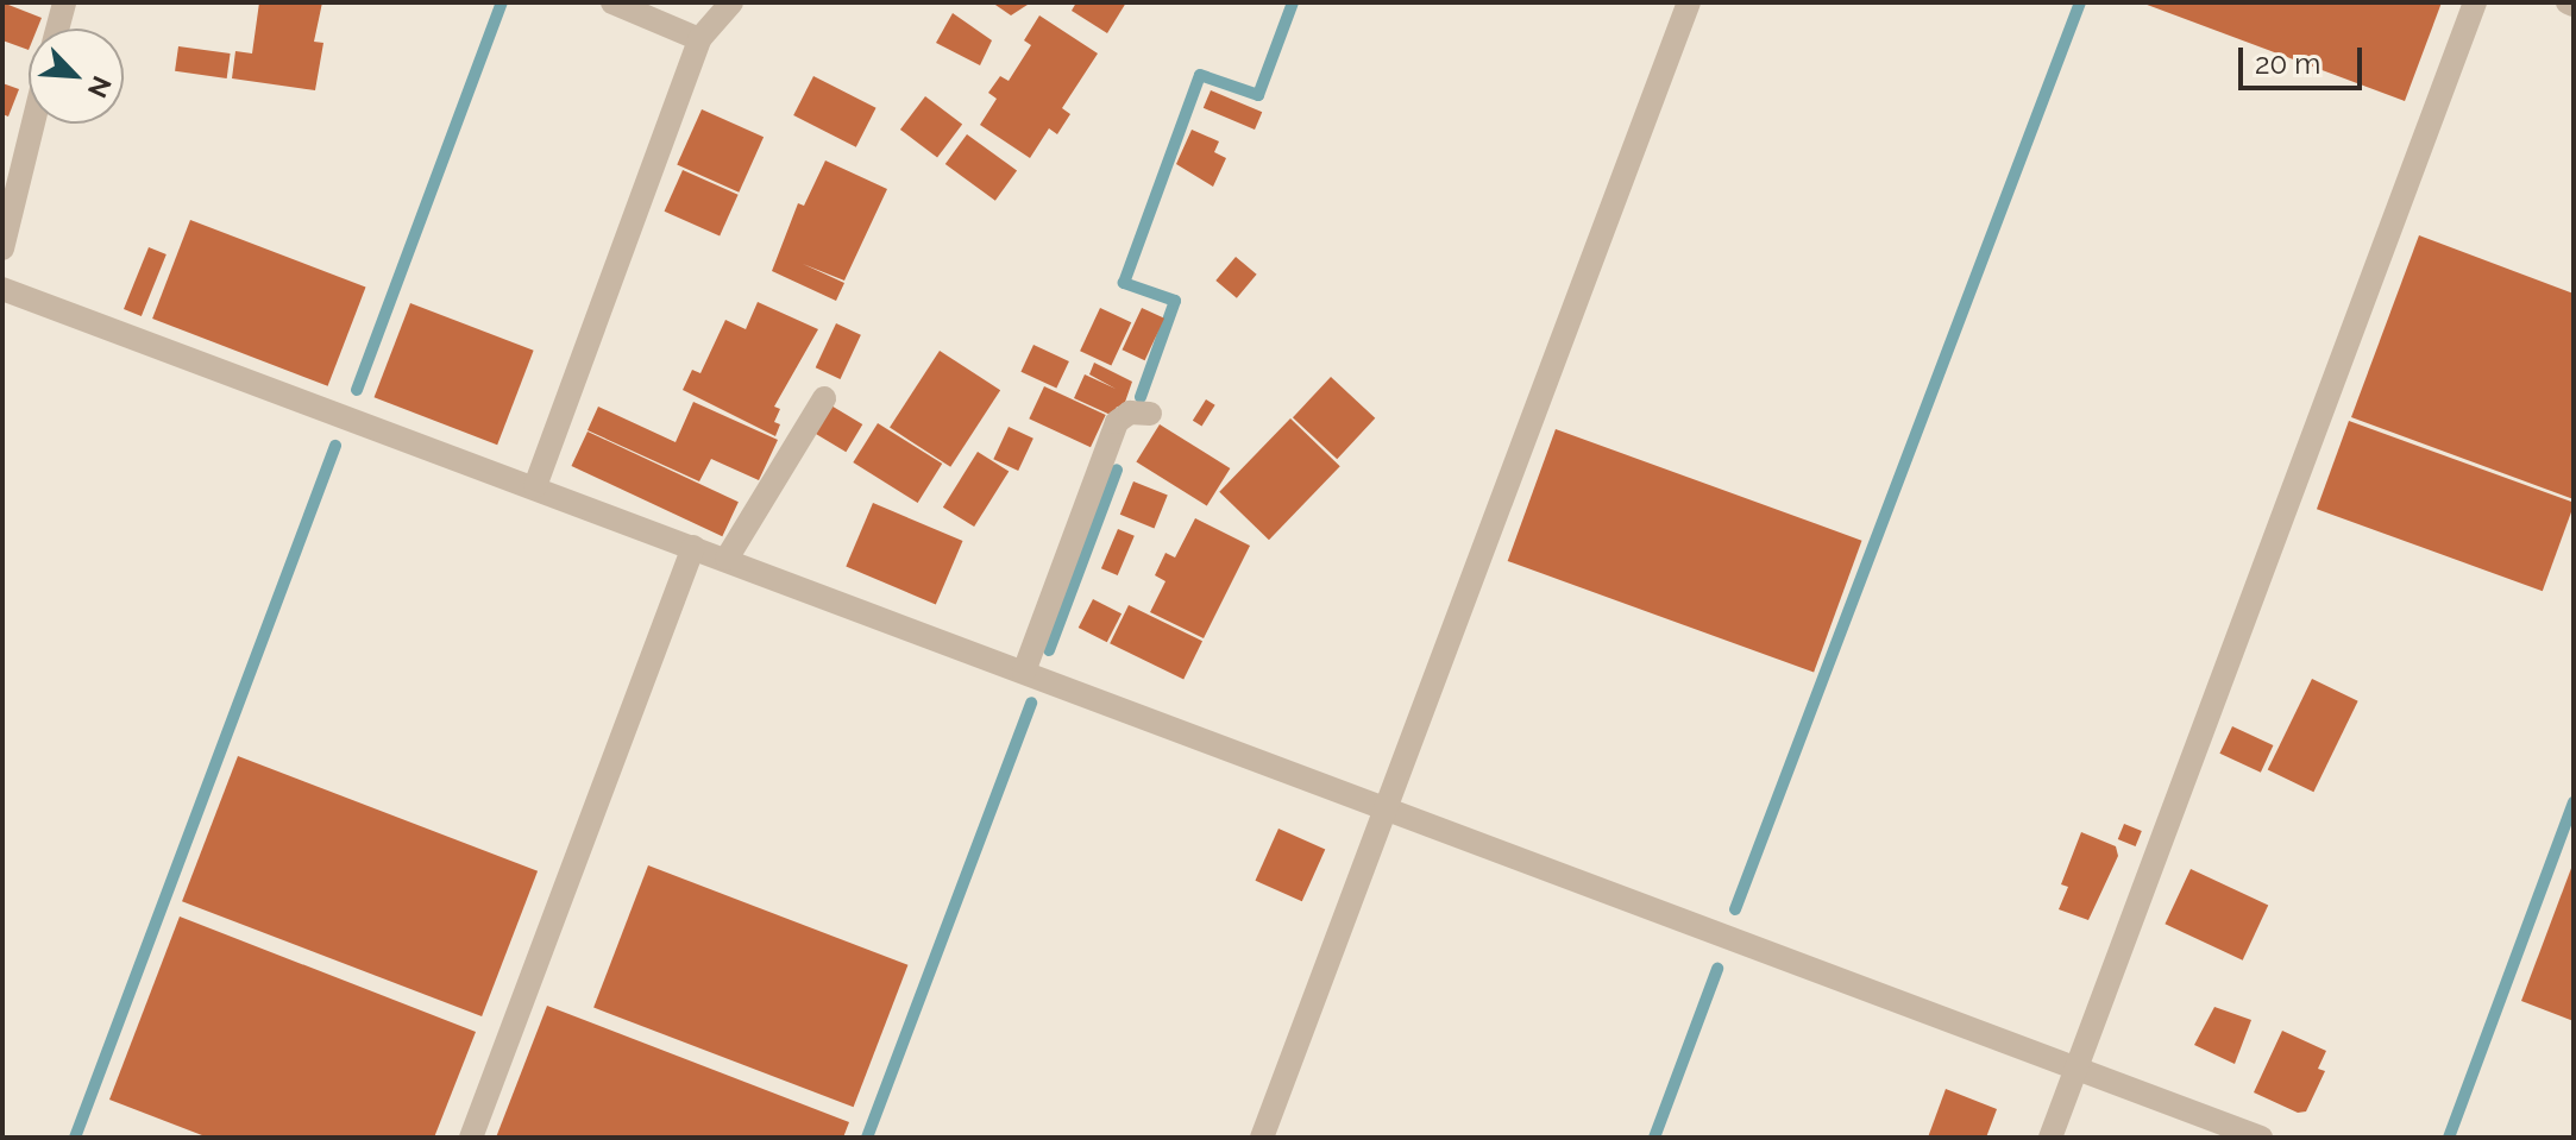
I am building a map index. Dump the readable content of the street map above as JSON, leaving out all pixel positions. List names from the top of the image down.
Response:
{
  "scale_bar": "20 m",
  "north": "bottom right"
}
